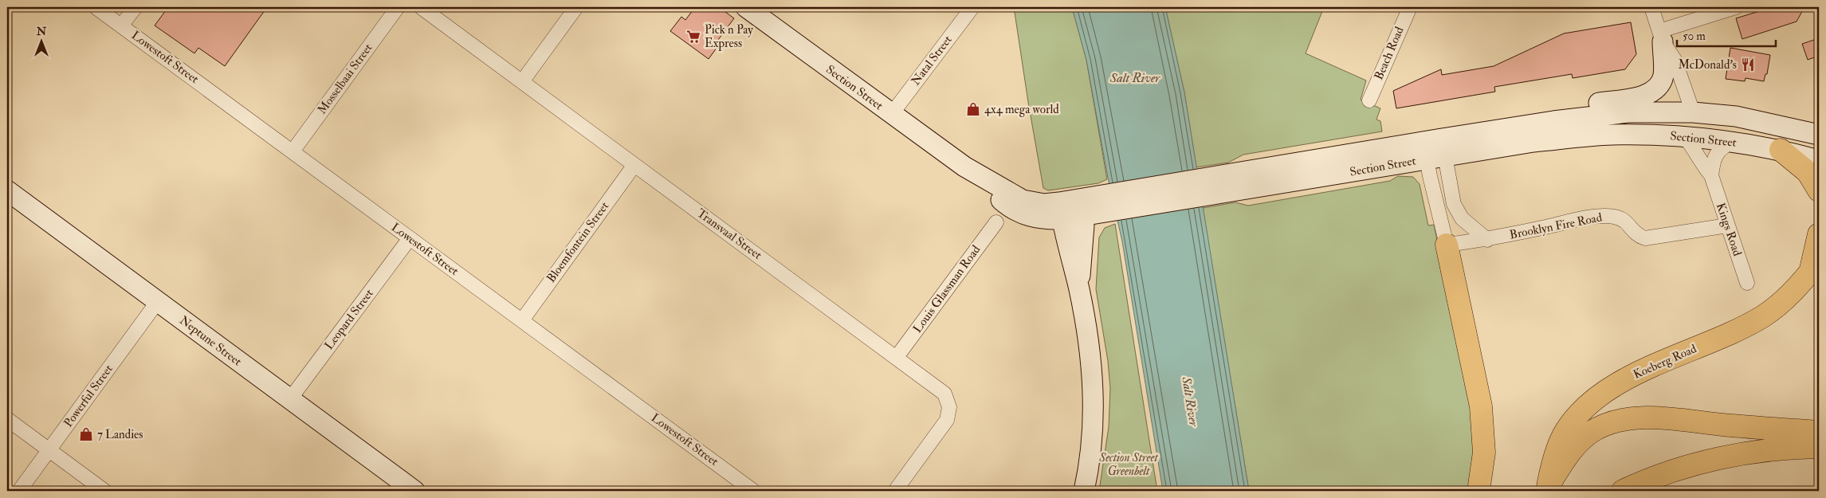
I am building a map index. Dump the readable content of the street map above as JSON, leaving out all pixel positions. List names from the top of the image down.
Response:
{
  "streets": {
    "main road": ["Koeberg Road"],
    "street": [
      "Beach Road",
      "Lowestoft Street",
      "Natal Street",
      "Mosselbaai Street",
      "Section Street",
      "Brooklyn Fire Road",
      "Kings Road",
      "Transvaal Street",
      "Bloemfontein Street",
      "Louis Glassman Road",
      "Leopard Street",
      "Neptune Street",
      "Powerful Street"
    ]
  },
  "crossings": [
    ["Lowestoft Street", "Mosselbaai Street"],
    ["Lowestoft Street", "Bloemfontein Street"],
    ["Lowestoft Street", "Leopard Street"],
    ["Natal Street", "Section Street"],
    ["Section Street", "Kings Road"],
    ["Brooklyn Fire Road", "Kings Road"],
    ["Transvaal Street", "Bloemfontein Street"],
    ["Transvaal Street", "Louis Glassman Road"],
    ["Leopard Street", "Neptune Street"],
    ["Neptune Street", "Powerful Street"]
  ],
  "water": ["Salt River"],
  "parks": ["Section Street Greenbelt"],
  "places": {
    "supermarket": ["Pick n Pay Express"],
    "restaurant": ["McDonald's"],
    "shop": ["4x4 mega world", "7 Landies"]
  },
  "scale_bar": "50 m",
  "north": "top"
}
